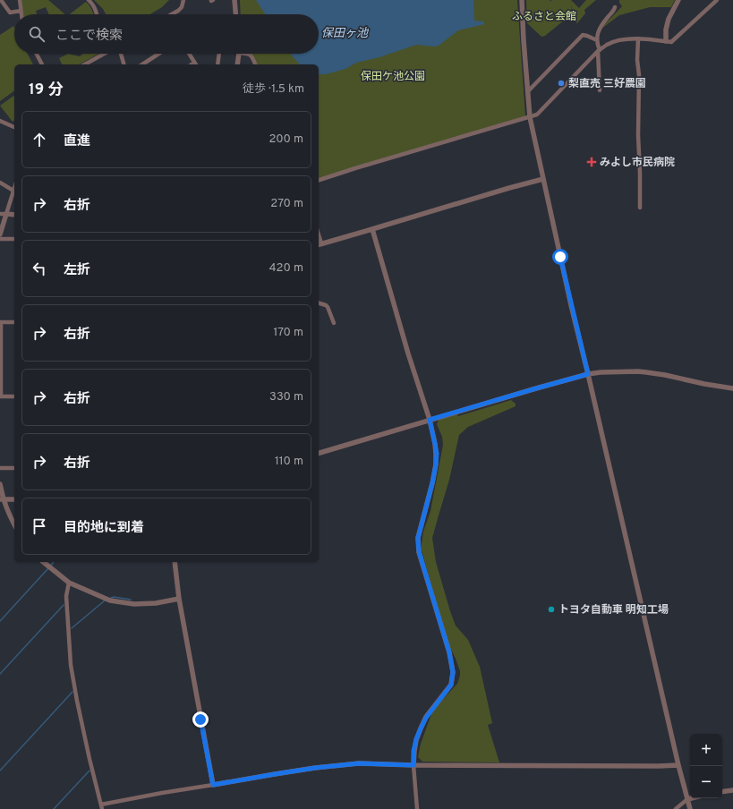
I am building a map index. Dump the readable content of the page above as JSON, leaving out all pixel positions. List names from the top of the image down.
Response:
{
  "water": ["保田ヶ池"],
  "parks": ["ふるさと会館", "保田ケ池公園"],
  "places": {
    "other": ["梨直売 三好農園", "トヨタ自動車 明知工場"],
    "health": ["みよし市民病院"]
  },
  "page": {
    "search": "ここで検索",
    "heading": ["19 分", "徒歩 · 1.5 km"],
    "list": [
      ["直進", "200 m"],
      ["右折", "270 m"],
      ["左折", "420 m"],
      ["右折", "170 m"],
      ["右折", "330 m"],
      ["右折", "110 m"],
      "目的地に到着"
    ],
    "map_buttons": ["+", "−"]
  }
}
